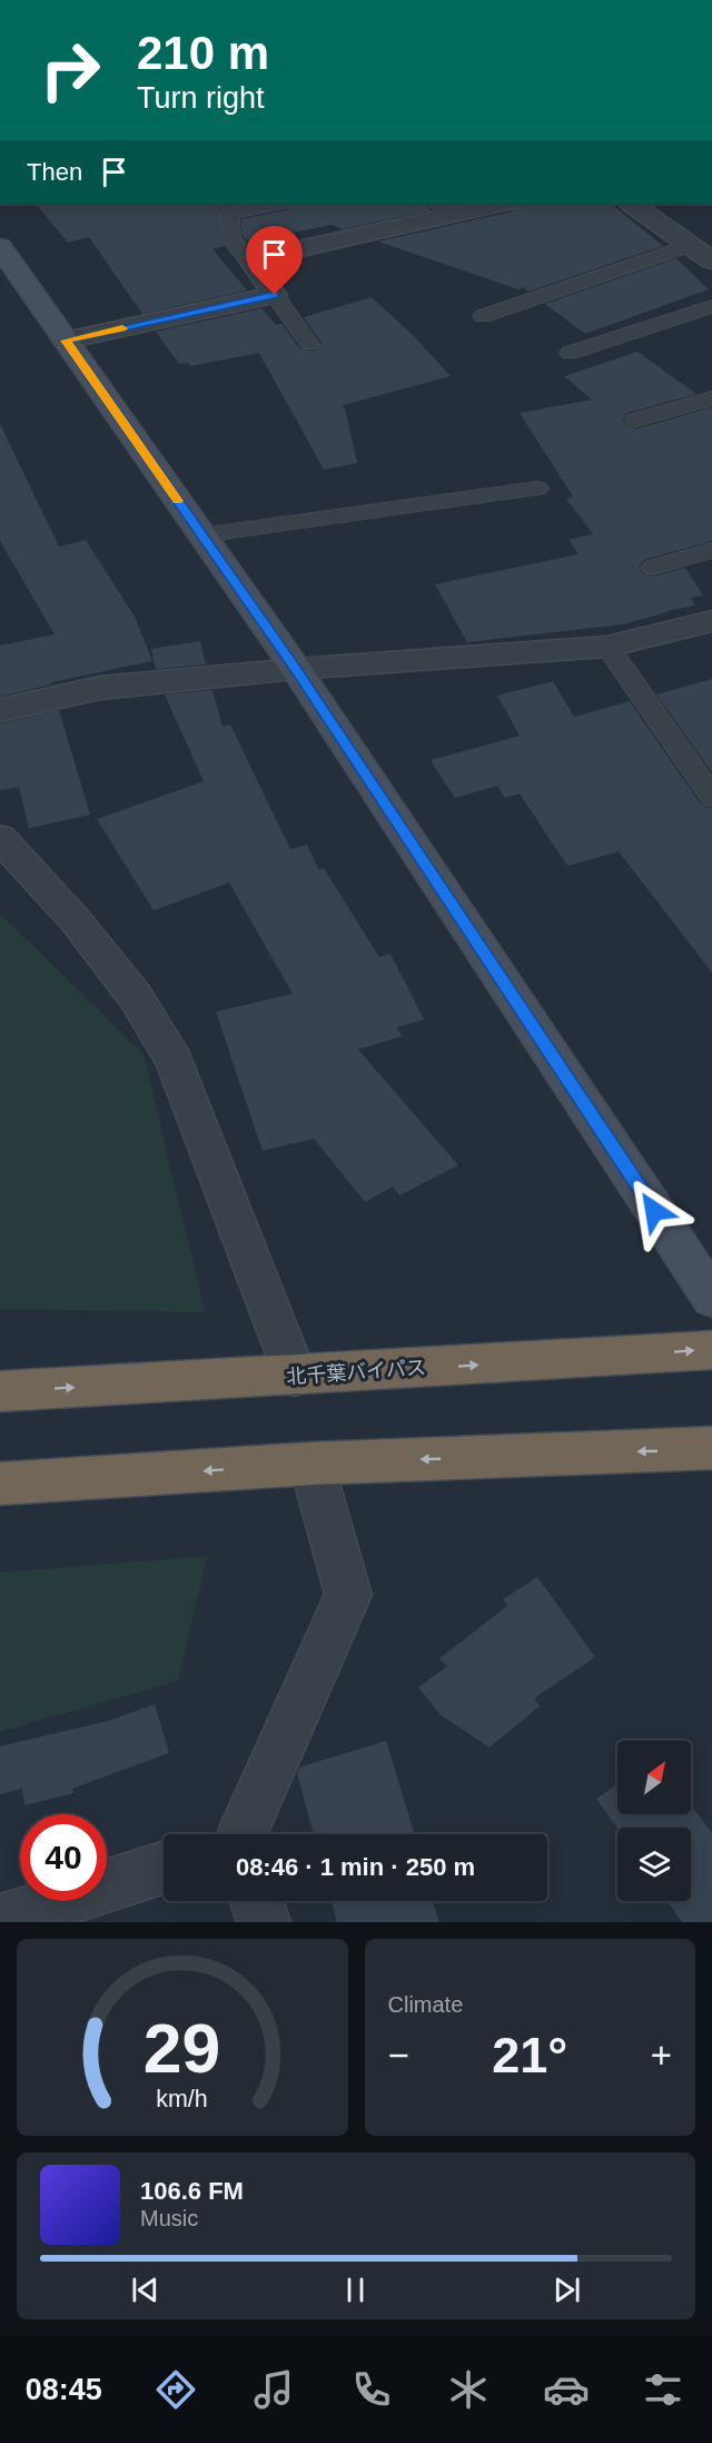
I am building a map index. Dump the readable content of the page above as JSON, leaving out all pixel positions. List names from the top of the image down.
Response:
{
  "streets": {
    "highway": ["北千葉バイパス"]
  },
  "north": "top right",
  "page": {
    "turn": ["210 m", "Turn right"],
    "then": "Then",
    "limit": "40",
    "trip": "08:46 · 1 min · 250 m",
    "tile": "Climate",
    "heat": ["−", "21°", "+"],
    "song": ["106.6 FM", "Music"],
    "tabs": "08:45",
    "gauge": ["29", "km/h"]
  }
}
